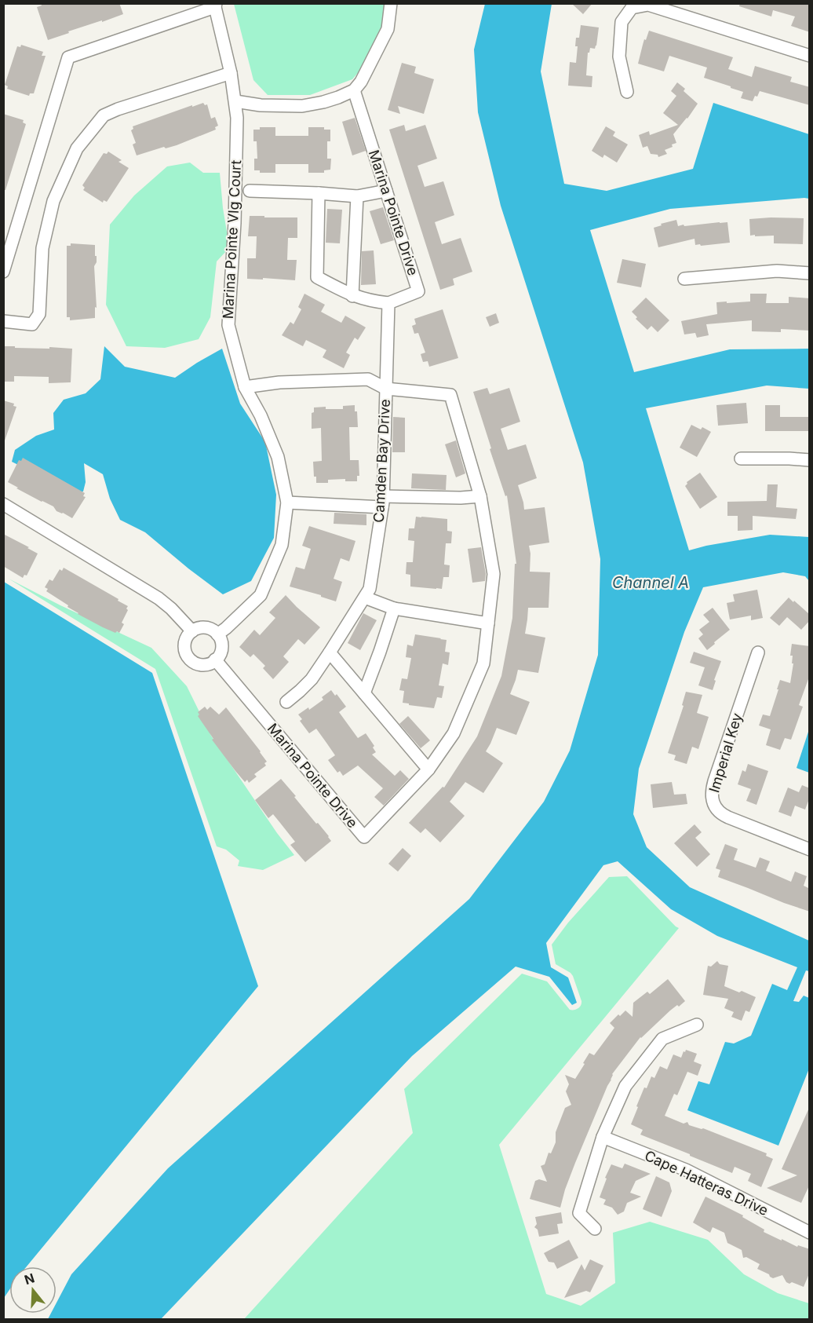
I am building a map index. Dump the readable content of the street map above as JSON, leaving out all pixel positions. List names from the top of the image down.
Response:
{
  "streets": {
    "street": [
      "Marina Pointe Drive",
      "Marina Pointe Vlg Court",
      "Camden Bay Drive",
      "Imperial Key",
      "Cape Hatteras Drive"
    ]
  },
  "crossings": [
    ["Marina Pointe Drive", "Marina Pointe Vlg Court"],
    ["Marina Pointe Drive", "Camden Bay Drive"],
    ["Marina Pointe Vlg Court", "Camden Bay Drive"]
  ],
  "water": ["Channel A"],
  "north": "top"
}
